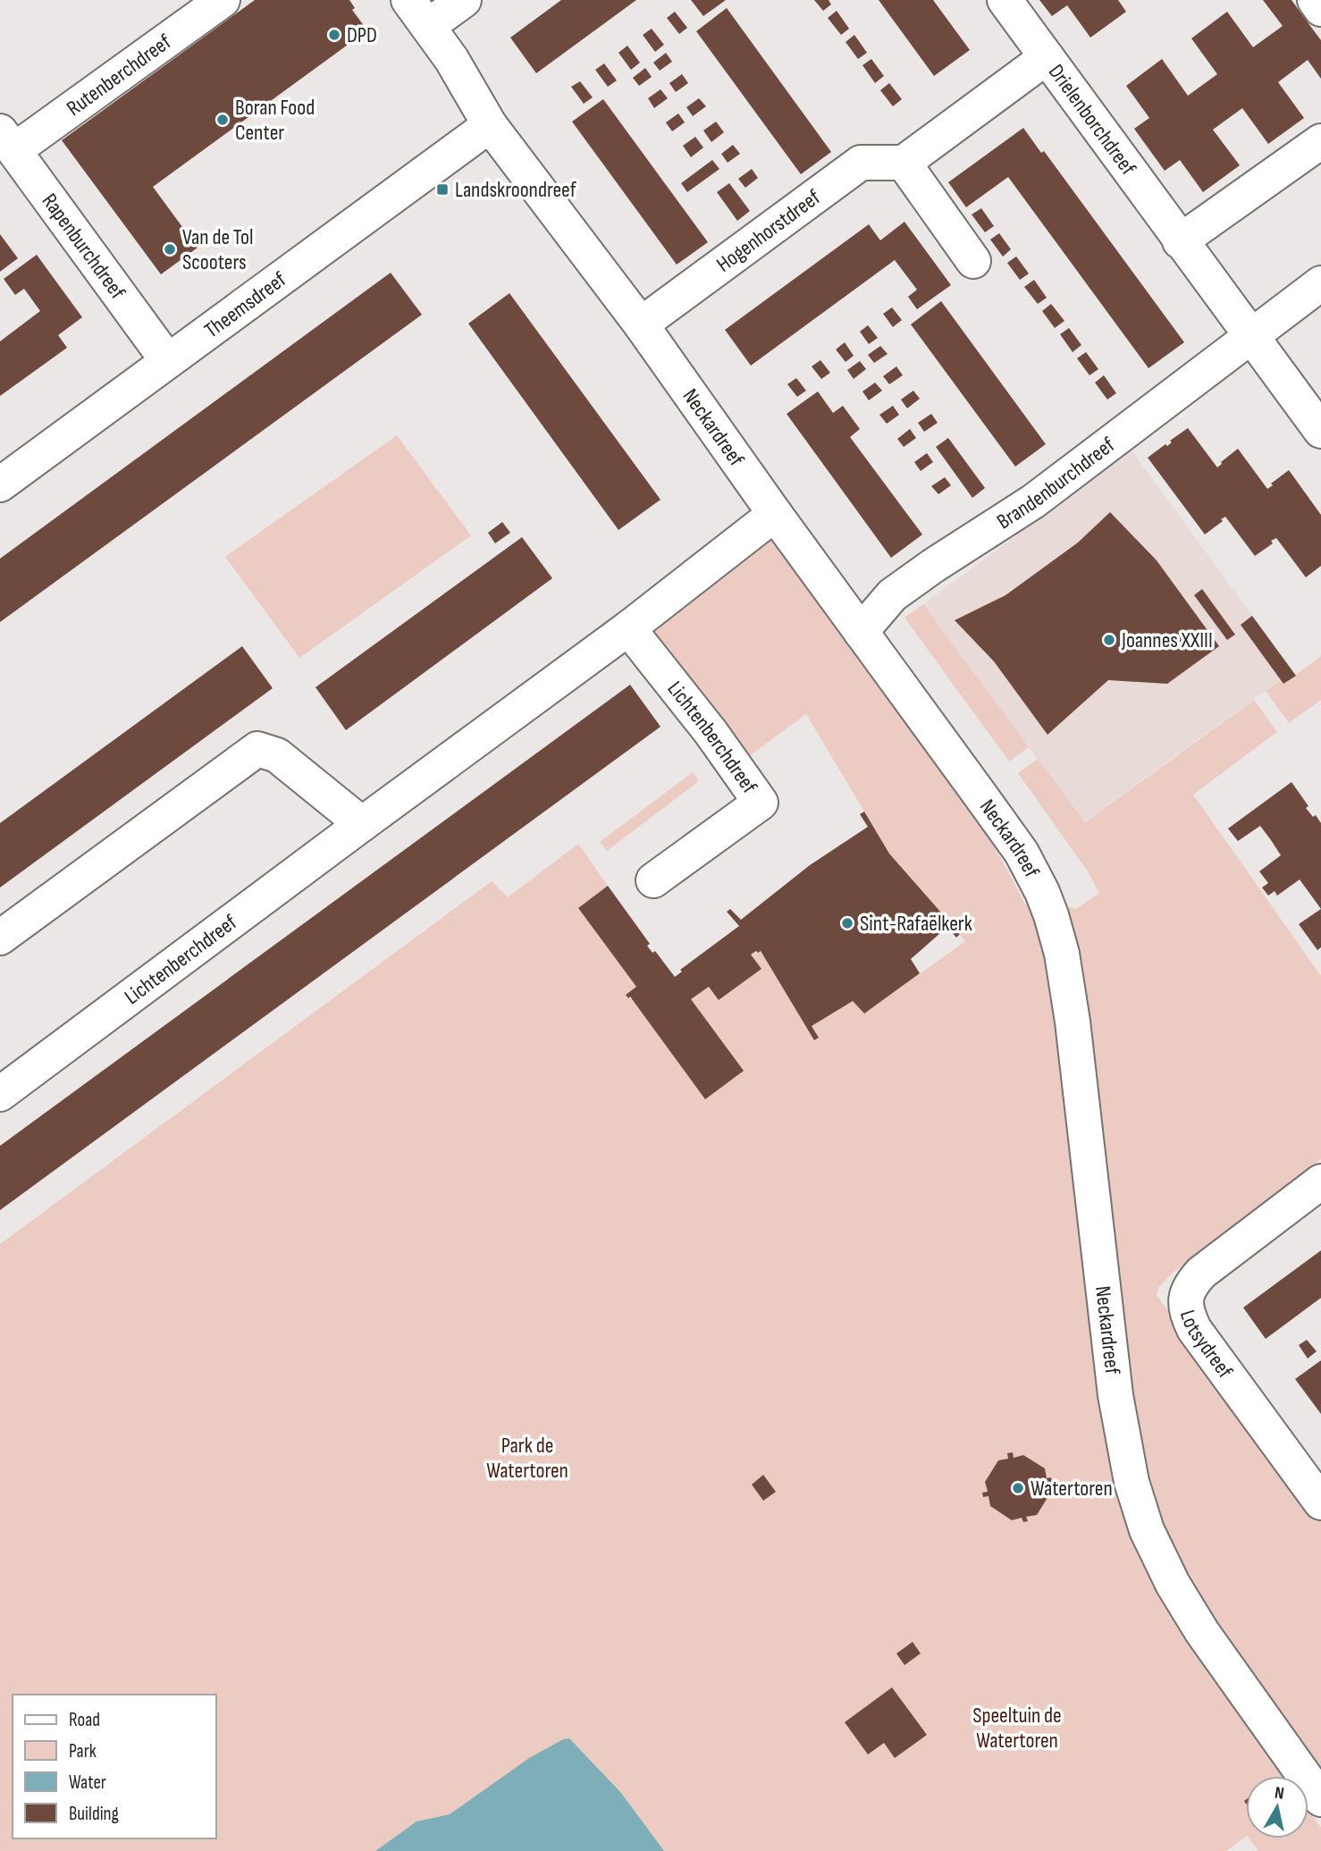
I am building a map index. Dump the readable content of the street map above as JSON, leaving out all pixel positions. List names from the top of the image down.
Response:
{
  "streets": {
    "street": [
      "Rutenberchdreef",
      "Drielenborchdreef",
      "Hogenhorstdreef",
      "Rapenburchdreef",
      "Theemsdreef",
      "Neckardreef",
      "Brandenburchdreef",
      "Lichtenberchdreef",
      "Lotsydreef"
    ]
  },
  "crossings": [
    ["Rutenberchdreef", "Rapenburchdreef"],
    ["Drielenborchdreef", "Brandenburchdreef"],
    ["Hogenhorstdreef", "Neckardreef"],
    ["Rapenburchdreef", "Theemsdreef"],
    ["Theemsdreef", "Neckardreef"],
    ["Neckardreef", "Brandenburchdreef"],
    ["Neckardreef", "Lichtenberchdreef"]
  ],
  "parks": ["Park de Watertoren", "Speeltuin de Watertoren"],
  "places": {
    "other": [
      "DPD",
      "Boran Food Center",
      "Van de Tol Scooters",
      "Joannes XXIII",
      "Sint-Rafaëlkerk",
      "Watertoren"
    ],
    "transit": ["Landskroondreef"]
  },
  "legend": [
    "Road",
    "Park",
    "Water",
    "Building"
  ],
  "north": "top"
}
